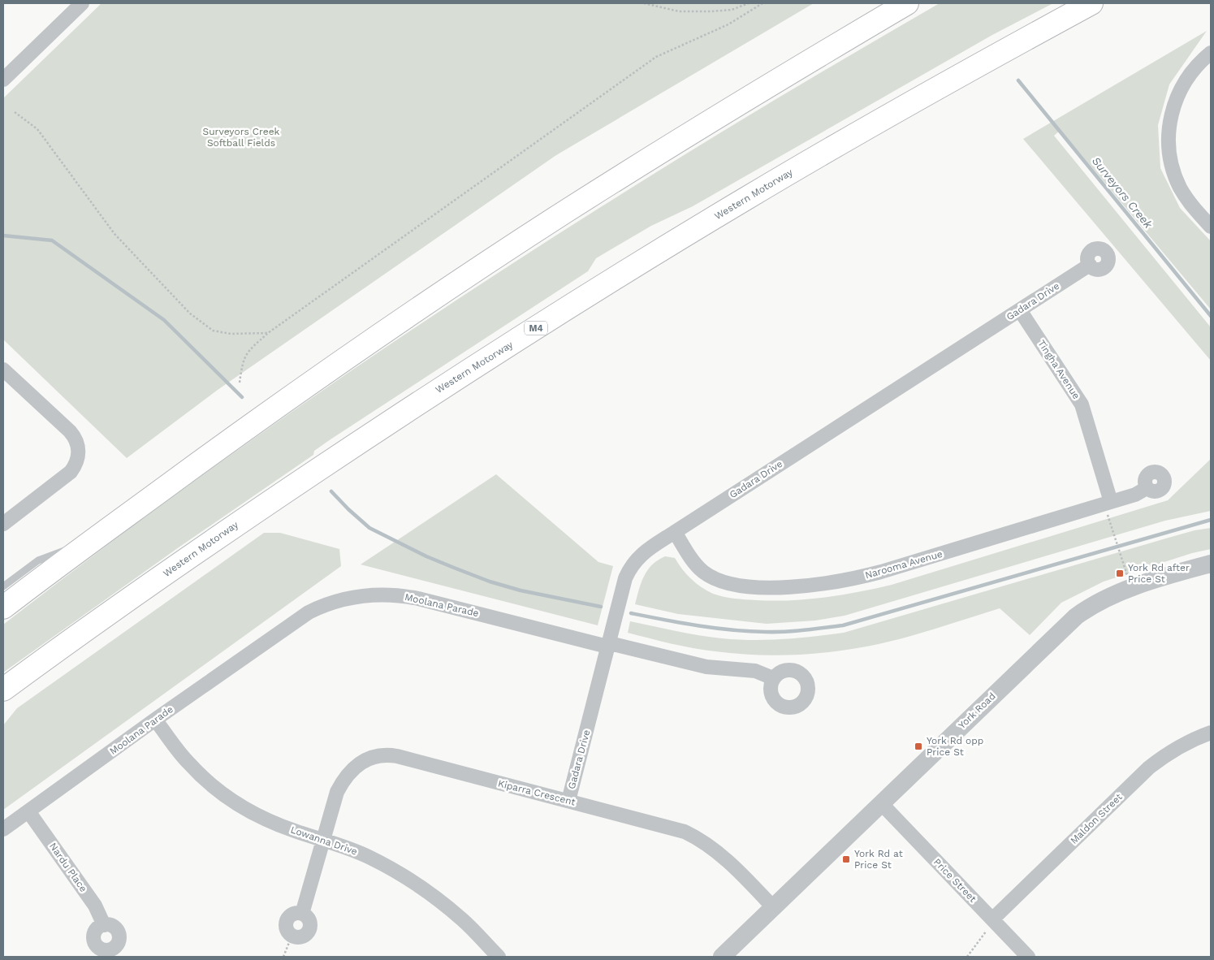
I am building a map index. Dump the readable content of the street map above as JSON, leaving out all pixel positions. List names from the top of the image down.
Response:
{
  "streets": {
    "highway": ["Western Motorway", "M4"],
    "street": [
      "Gadara Drive",
      "Tingha Avenue",
      "Narooma Avenue",
      "Moolana Parade",
      "York Road",
      "Kiparra Crescent",
      "Maldon Street",
      "Lowanna Drive",
      "Nardu Place",
      "Price Street"
    ]
  },
  "crossings": [
    ["Gadara Drive", "Tingha Avenue"],
    ["Gadara Drive", "Narooma Avenue"],
    ["Gadara Drive", "Moolana Parade"],
    ["Gadara Drive", "Kiparra Crescent"],
    ["Tingha Avenue", "Narooma Avenue"],
    ["Moolana Parade", "Lowanna Drive"],
    ["Moolana Parade", "Nardu Place"],
    ["York Road", "Kiparra Crescent"],
    ["York Road", "Price Street"],
    ["Kiparra Crescent", "Lowanna Drive"],
    ["Maldon Street", "Price Street"]
  ],
  "water": ["Surveyors Creek"],
  "parks": ["Surveyors Creek Softball Fields"],
  "places": {
    "transit": ["York Rd after Price St", "York Rd opp Price St", "York Rd at Price St"]
  }
}
